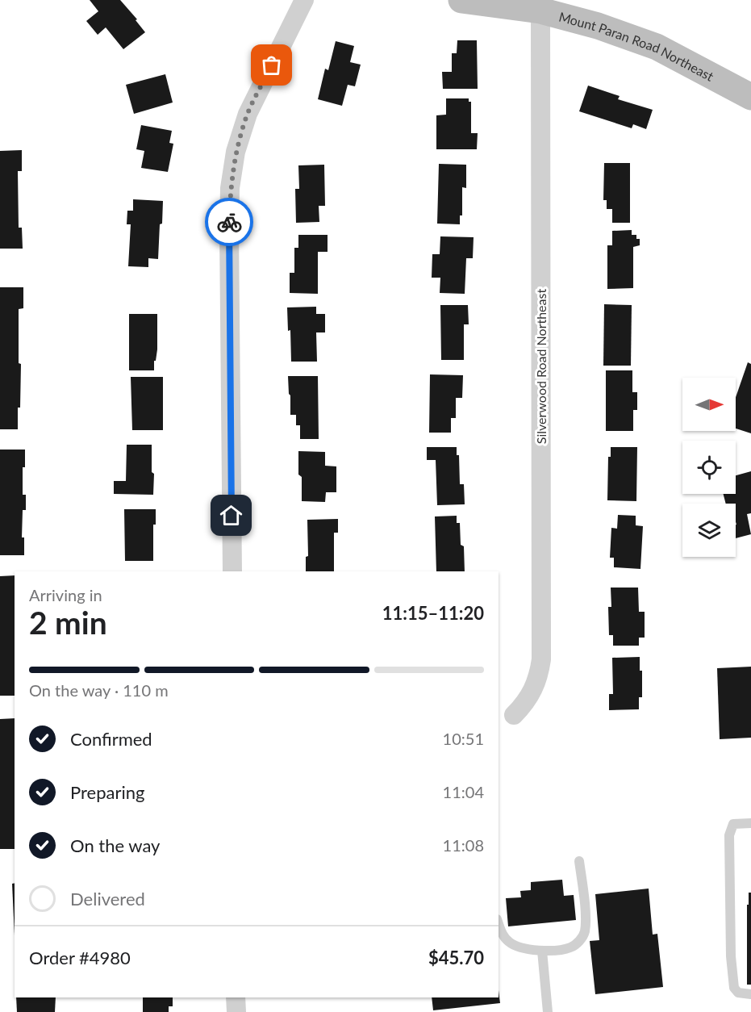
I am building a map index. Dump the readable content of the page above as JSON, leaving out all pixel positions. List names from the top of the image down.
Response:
{
  "streets": {
    "main road": ["Mount Paran Road Northeast"],
    "street": ["Silverwood Road Northeast"]
  },
  "crossings": [
    ["Mount Paran Road Northeast", "Silverwood Road Northeast"]
  ],
  "north": "right",
  "page": {
    "heading": ["2 min", "Arriving in", "11:15–11:20"],
    "panel": ["Order #4980", "$45.70"],
    "bar": "On the way · 110 m",
    "list": [
      ["Confirmed", "10:51"],
      ["Preparing", "11:04"],
      ["On the way", "11:08"],
      "Delivered"
    ]
  }
}
